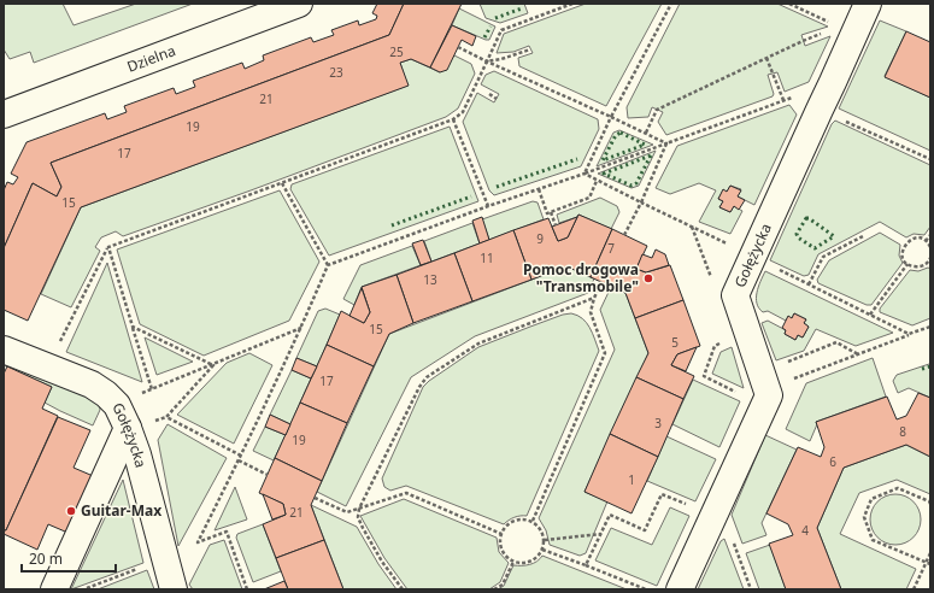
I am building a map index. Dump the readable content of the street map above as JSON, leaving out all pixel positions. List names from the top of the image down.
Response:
{
  "streets": {
    "street": ["Dzielna", "Gołężycka"]
  },
  "places": ["Pomoc drogowa \"Transmobile\"", "Guitar-Max"],
  "house_numbers": [
    "25",
    "23",
    "21",
    "19",
    "17",
    "15",
    "9",
    "7",
    "11",
    "13",
    "15",
    "5",
    "17",
    "3",
    "8",
    "19",
    "6",
    "1",
    "21",
    "4"
  ],
  "scale_bar": "20 m"
}
